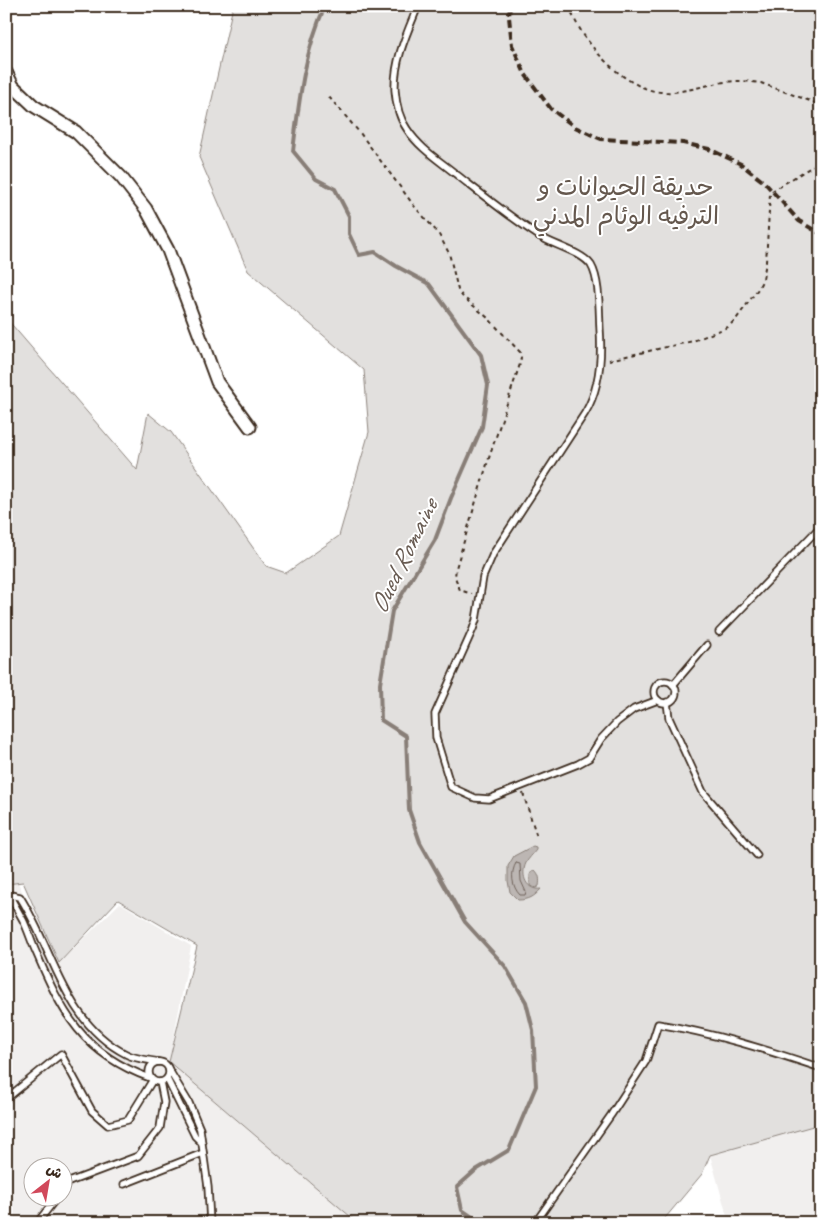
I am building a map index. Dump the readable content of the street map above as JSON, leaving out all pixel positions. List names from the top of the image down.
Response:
{
  "water": ["Oued Romaine"],
  "parks": ["حديقة الحيوانات و الترفيه الوئام المدني"],
  "north": "top right"
}
